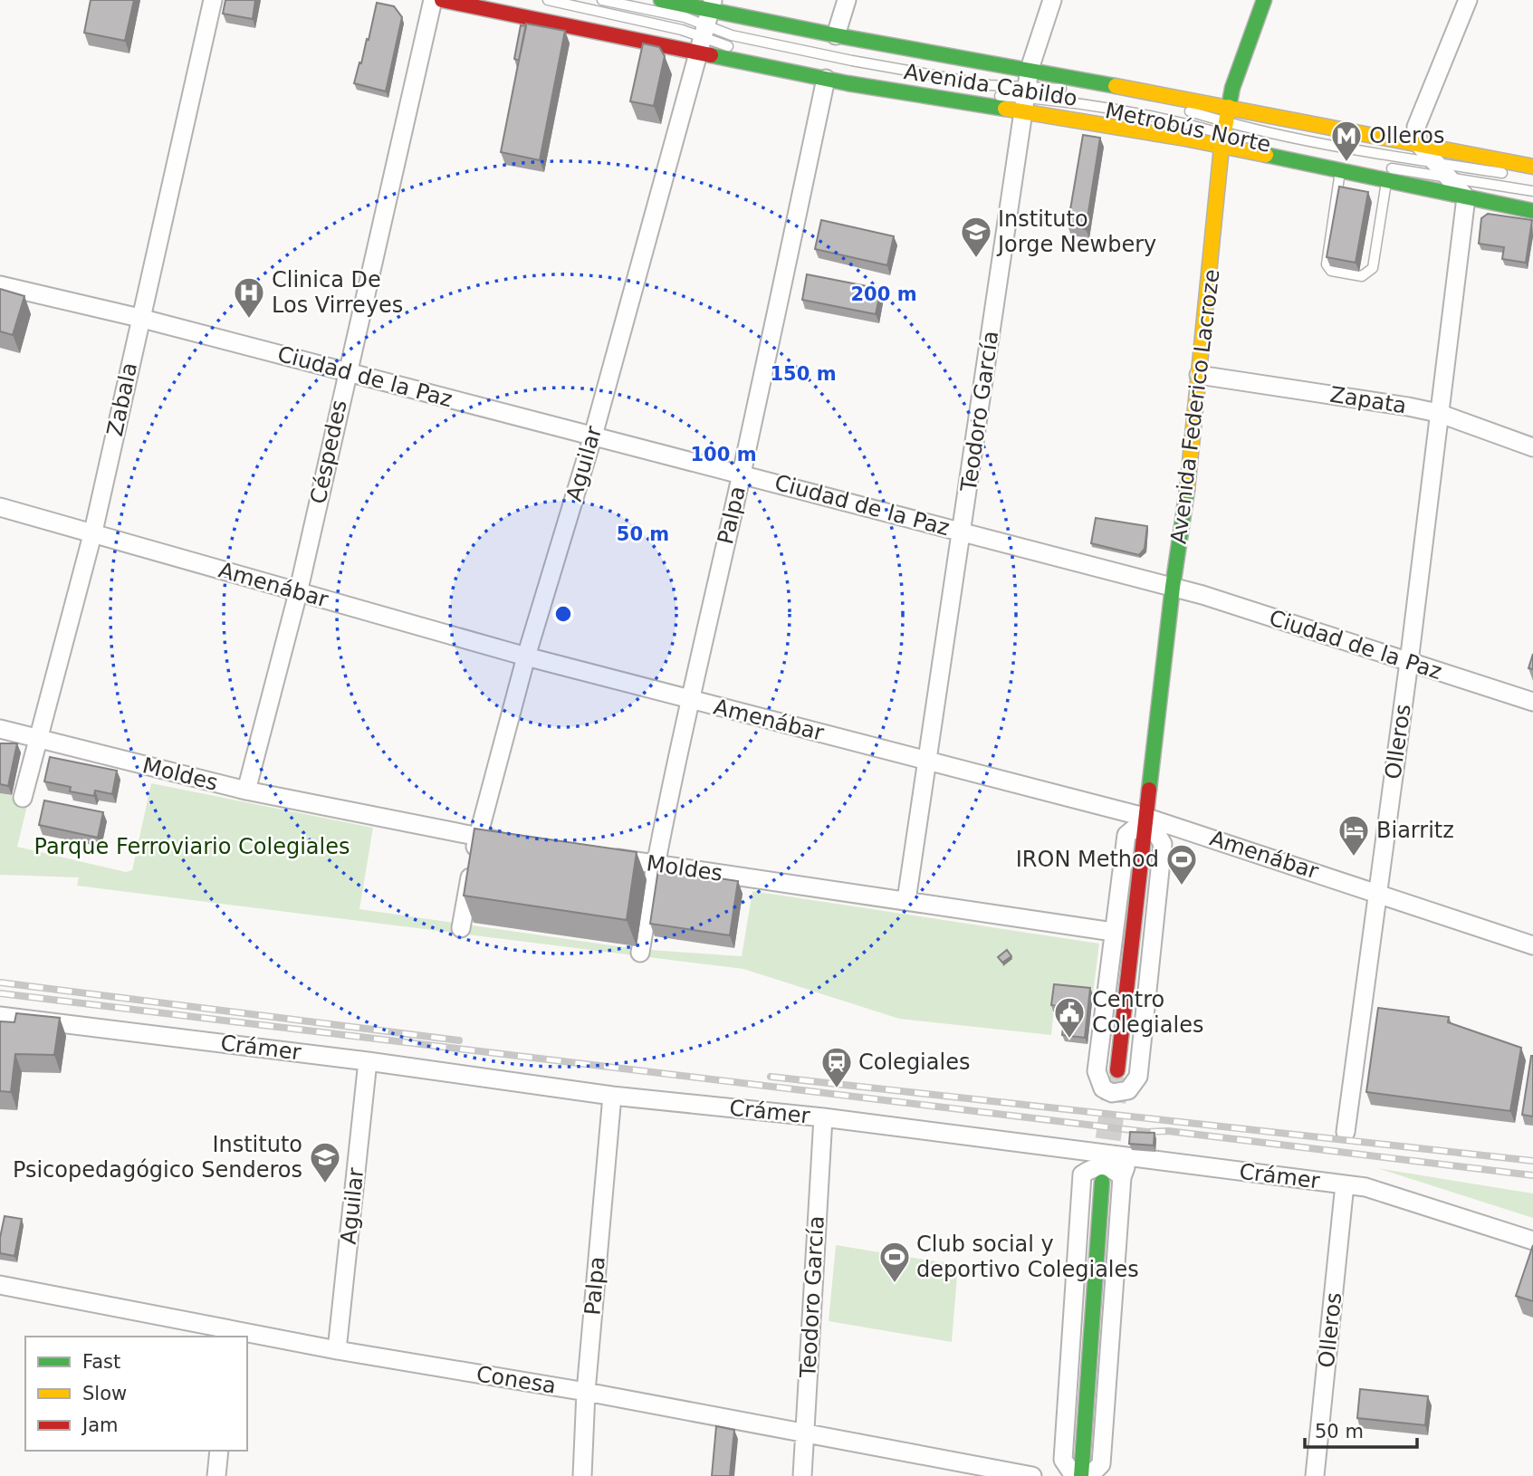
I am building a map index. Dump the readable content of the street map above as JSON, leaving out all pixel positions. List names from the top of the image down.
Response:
{
  "streets": {
    "main road": ["Avenida Cabildo", "Avenida Federico Lacroze"],
    "street": [
      "Ciudad de la Paz",
      "Zabala",
      "Zapata",
      "Teodoro García",
      "Céspedes",
      "Aguilar",
      "Palpa",
      "Amenábar",
      "Olleros",
      "Moldes",
      "Crámer",
      "Conesa"
    ],
    "lane": ["Metrobús Norte"]
  },
  "crossings": [
    ["Avenida Cabildo", "Metrobús Norte"],
    ["Avenida Cabildo", "Avenida Federico Lacroze"],
    ["Avenida Cabildo", "Teodoro García"],
    ["Avenida Cabildo", "Aguilar"],
    ["Avenida Cabildo", "Palpa"],
    ["Avenida Cabildo", "Olleros"],
    ["Metrobús Norte", "Avenida Federico Lacroze"],
    ["Metrobús Norte", "Teodoro García"],
    ["Metrobús Norte", "Aguilar"],
    ["Ciudad de la Paz", "Zabala"],
    ["Ciudad de la Paz", "Avenida Federico Lacroze"],
    ["Ciudad de la Paz", "Teodoro García"],
    ["Ciudad de la Paz", "Céspedes"],
    ["Ciudad de la Paz", "Aguilar"],
    ["Ciudad de la Paz", "Palpa"],
    ["Ciudad de la Paz", "Olleros"],
    ["Zabala", "Amenábar"],
    ["Zabala", "Moldes"],
    ["Zapata", "Avenida Federico Lacroze"],
    ["Zapata", "Olleros"],
    ["Avenida Federico Lacroze", "Amenábar"],
    ["Teodoro García", "Amenábar"],
    ["Teodoro García", "Moldes"],
    ["Teodoro García", "Crámer"],
    ["Teodoro García", "Conesa"],
    ["Céspedes", "Amenábar"],
    ["Céspedes", "Moldes"],
    ["Aguilar", "Amenábar"],
    ["Aguilar", "Moldes"],
    ["Aguilar", "Crámer"],
    ["Aguilar", "Conesa"],
    ["Palpa", "Amenábar"],
    ["Palpa", "Moldes"],
    ["Palpa", "Crámer"],
    ["Palpa", "Conesa"],
    ["Amenábar", "Olleros"],
    ["Olleros", "Crámer"]
  ],
  "parks": ["Parque Ferroviario Colegiales"],
  "places": {
    "metro station": ["Olleros"],
    "school or university": ["Instituto Jorge Newbery", "Instituto Psicopedagógico Senderos"],
    "hospital": ["Clinica De Los Virreyes"],
    "hotel": ["Biarritz"],
    "sports": ["IRON Method", "Club social y deportivo Colegiales"],
    "public building": ["Centro Colegiales"],
    "station": ["Colegiales"]
  },
  "legend": ["Fast", "Slow", "Jam"],
  "scale_bar": "50 m",
  "rings": [
    "200 m",
    "150 m",
    "100 m",
    "50 m"
  ]
}
